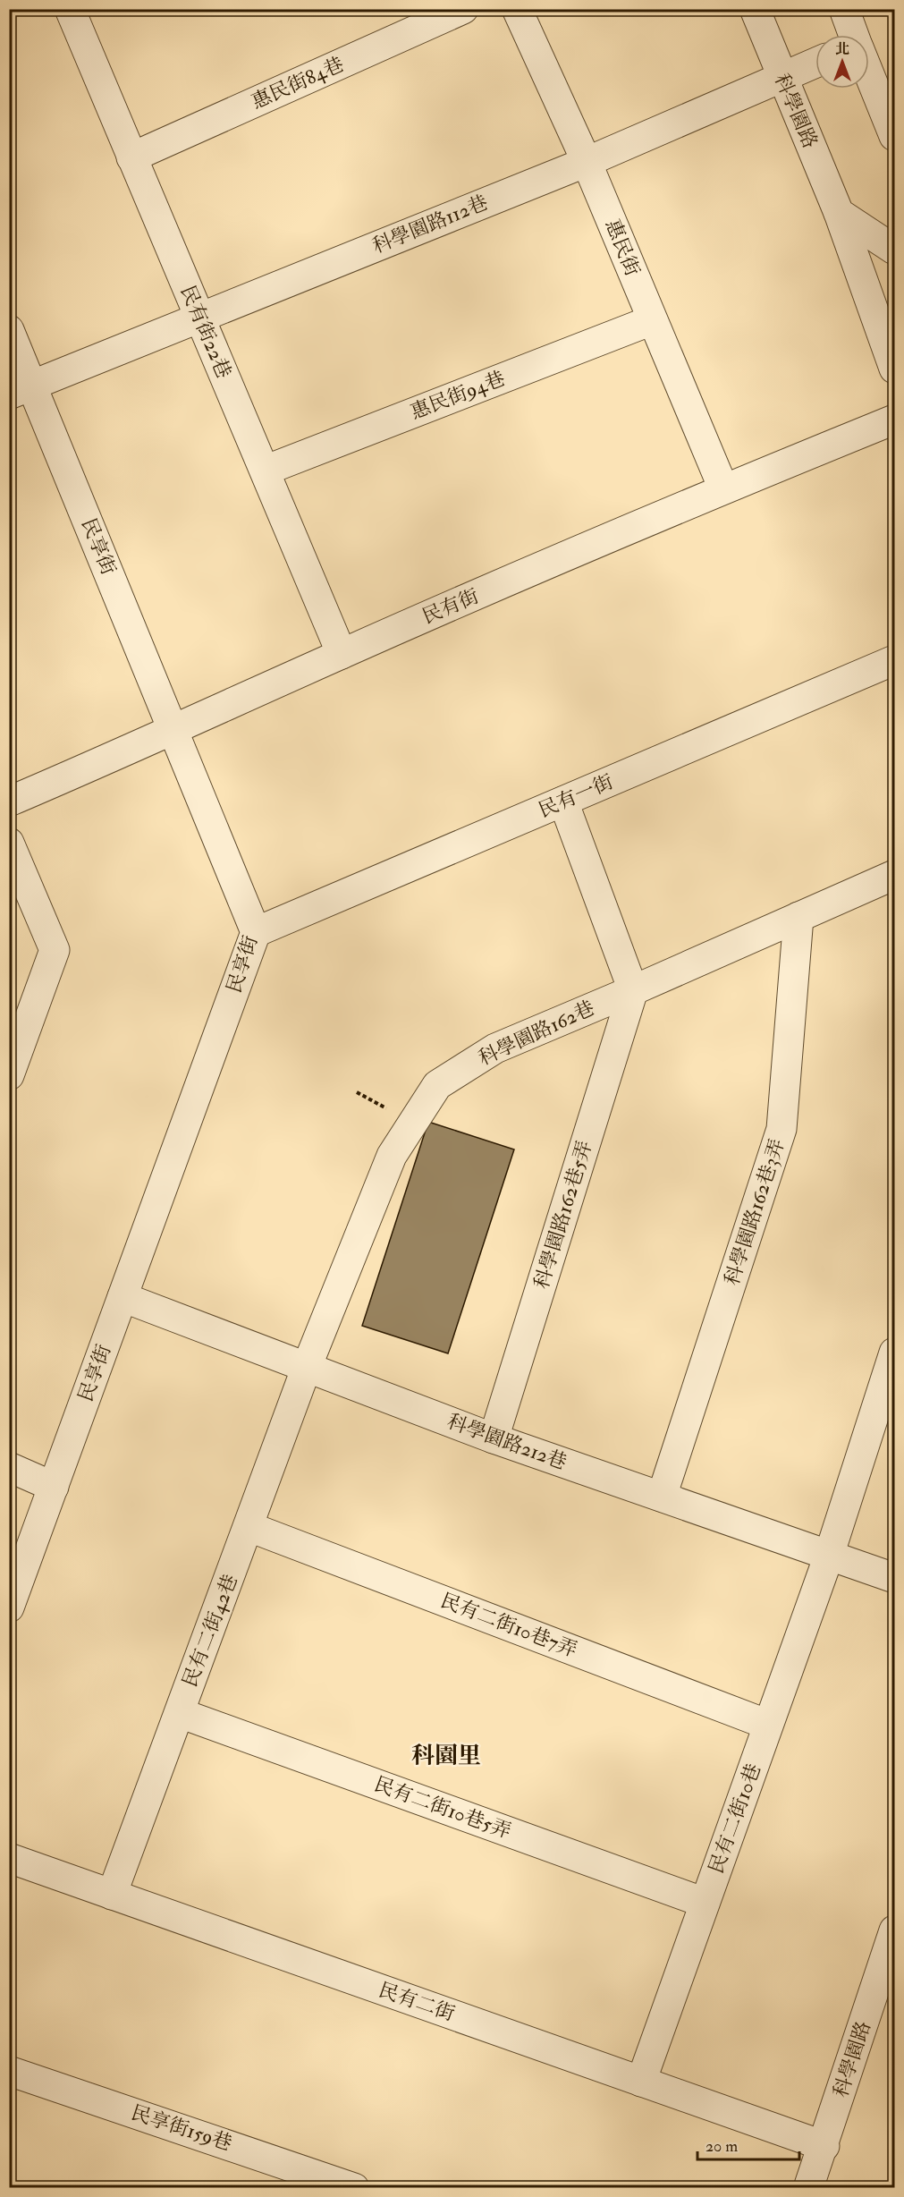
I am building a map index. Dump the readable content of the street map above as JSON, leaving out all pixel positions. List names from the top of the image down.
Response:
{
  "streets": {
    "street": [
      "惠民街84巷",
      "科學園路",
      "科學園路112巷",
      "惠民街",
      "民有街22巷",
      "惠民街94巷",
      "民享街",
      "民有街",
      "民有一街",
      "科學園路162巷",
      "科學園路162巷3弄",
      "科學園路162巷5弄",
      "科學園路212巷",
      "民有二街10巷7弄",
      "民有二街42巷",
      "民有二街10巷5弄",
      "民有二街10巷",
      "民有二街",
      "民享街159巷"
    ]
  },
  "crossings": [
    ["惠民街84巷", "民有街22巷"],
    ["科學園路", "科學園路112巷"],
    ["科學園路", "民有二街"],
    ["科學園路112巷", "惠民街"],
    ["科學園路112巷", "民有街22巷"],
    ["科學園路112巷", "民享街"],
    ["惠民街", "惠民街94巷"],
    ["惠民街", "民有街"],
    ["民有街22巷", "惠民街94巷"],
    ["民有街22巷", "民有街"],
    ["民享街", "民有街"],
    ["民享街", "民有一街"],
    ["民享街", "科學園路212巷"],
    ["科學園路162巷", "科學園路162巷3弄"],
    ["科學園路162巷", "科學園路162巷5弄"],
    ["科學園路162巷", "科學園路212巷"],
    ["科學園路162巷", "民有二街42巷"],
    ["科學園路162巷3弄", "科學園路212巷"],
    ["科學園路162巷5弄", "科學園路212巷"],
    ["科學園路212巷", "民有二街42巷"],
    ["科學園路212巷", "民有二街10巷"],
    ["民有二街10巷7弄", "民有二街42巷"],
    ["民有二街10巷7弄", "民有二街10巷"],
    ["民有二街42巷", "民有二街10巷5弄"],
    ["民有二街42巷", "民有二街"],
    ["民有二街10巷5弄", "民有二街10巷"],
    ["民有二街10巷", "民有二街"]
  ],
  "districts": ["科園里"],
  "scale_bar": "20 m",
  "north": "top"
}
